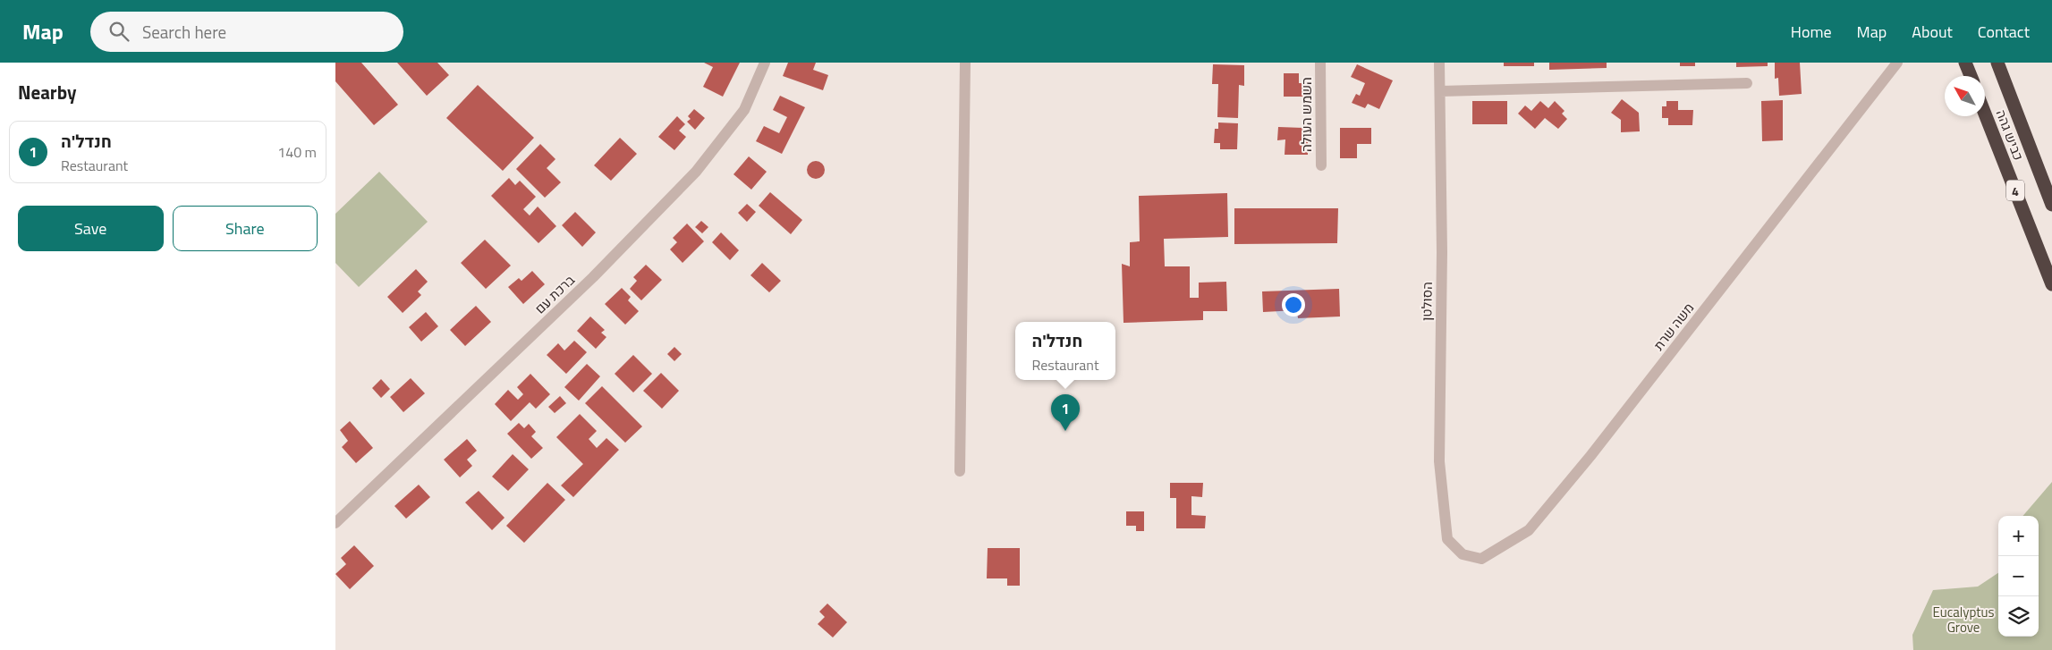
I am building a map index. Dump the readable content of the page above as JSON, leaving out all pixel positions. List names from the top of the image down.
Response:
{
  "streets": {
    "highway": ["כביש גהה", "4"],
    "street": [
      "השמש העולה",
      "ברכת עם",
      "הסולטן",
      "משה שרת"
    ]
  },
  "crossings": [
    ["הסולטן", "משה שרת"]
  ],
  "parks": ["Eucalyptus Grove"],
  "north": "top left",
  "page": {
    "header": "Map",
    "search": "Search here",
    "nav": [
      "Home",
      "Map",
      "About",
      "Contact"
    ],
    "heading": "Nearby",
    "list": [
      {
        "mark": "1",
        "name": "חנדל'ה",
        "note": "Restaurant",
        "value": "140 m"
      }
    ],
    "buttons": ["Save", "Share"],
    "popup": ["חנדל'ה", "Restaurant"],
    "pins": "1",
    "map_buttons": ["+", "−"]
  }
}
